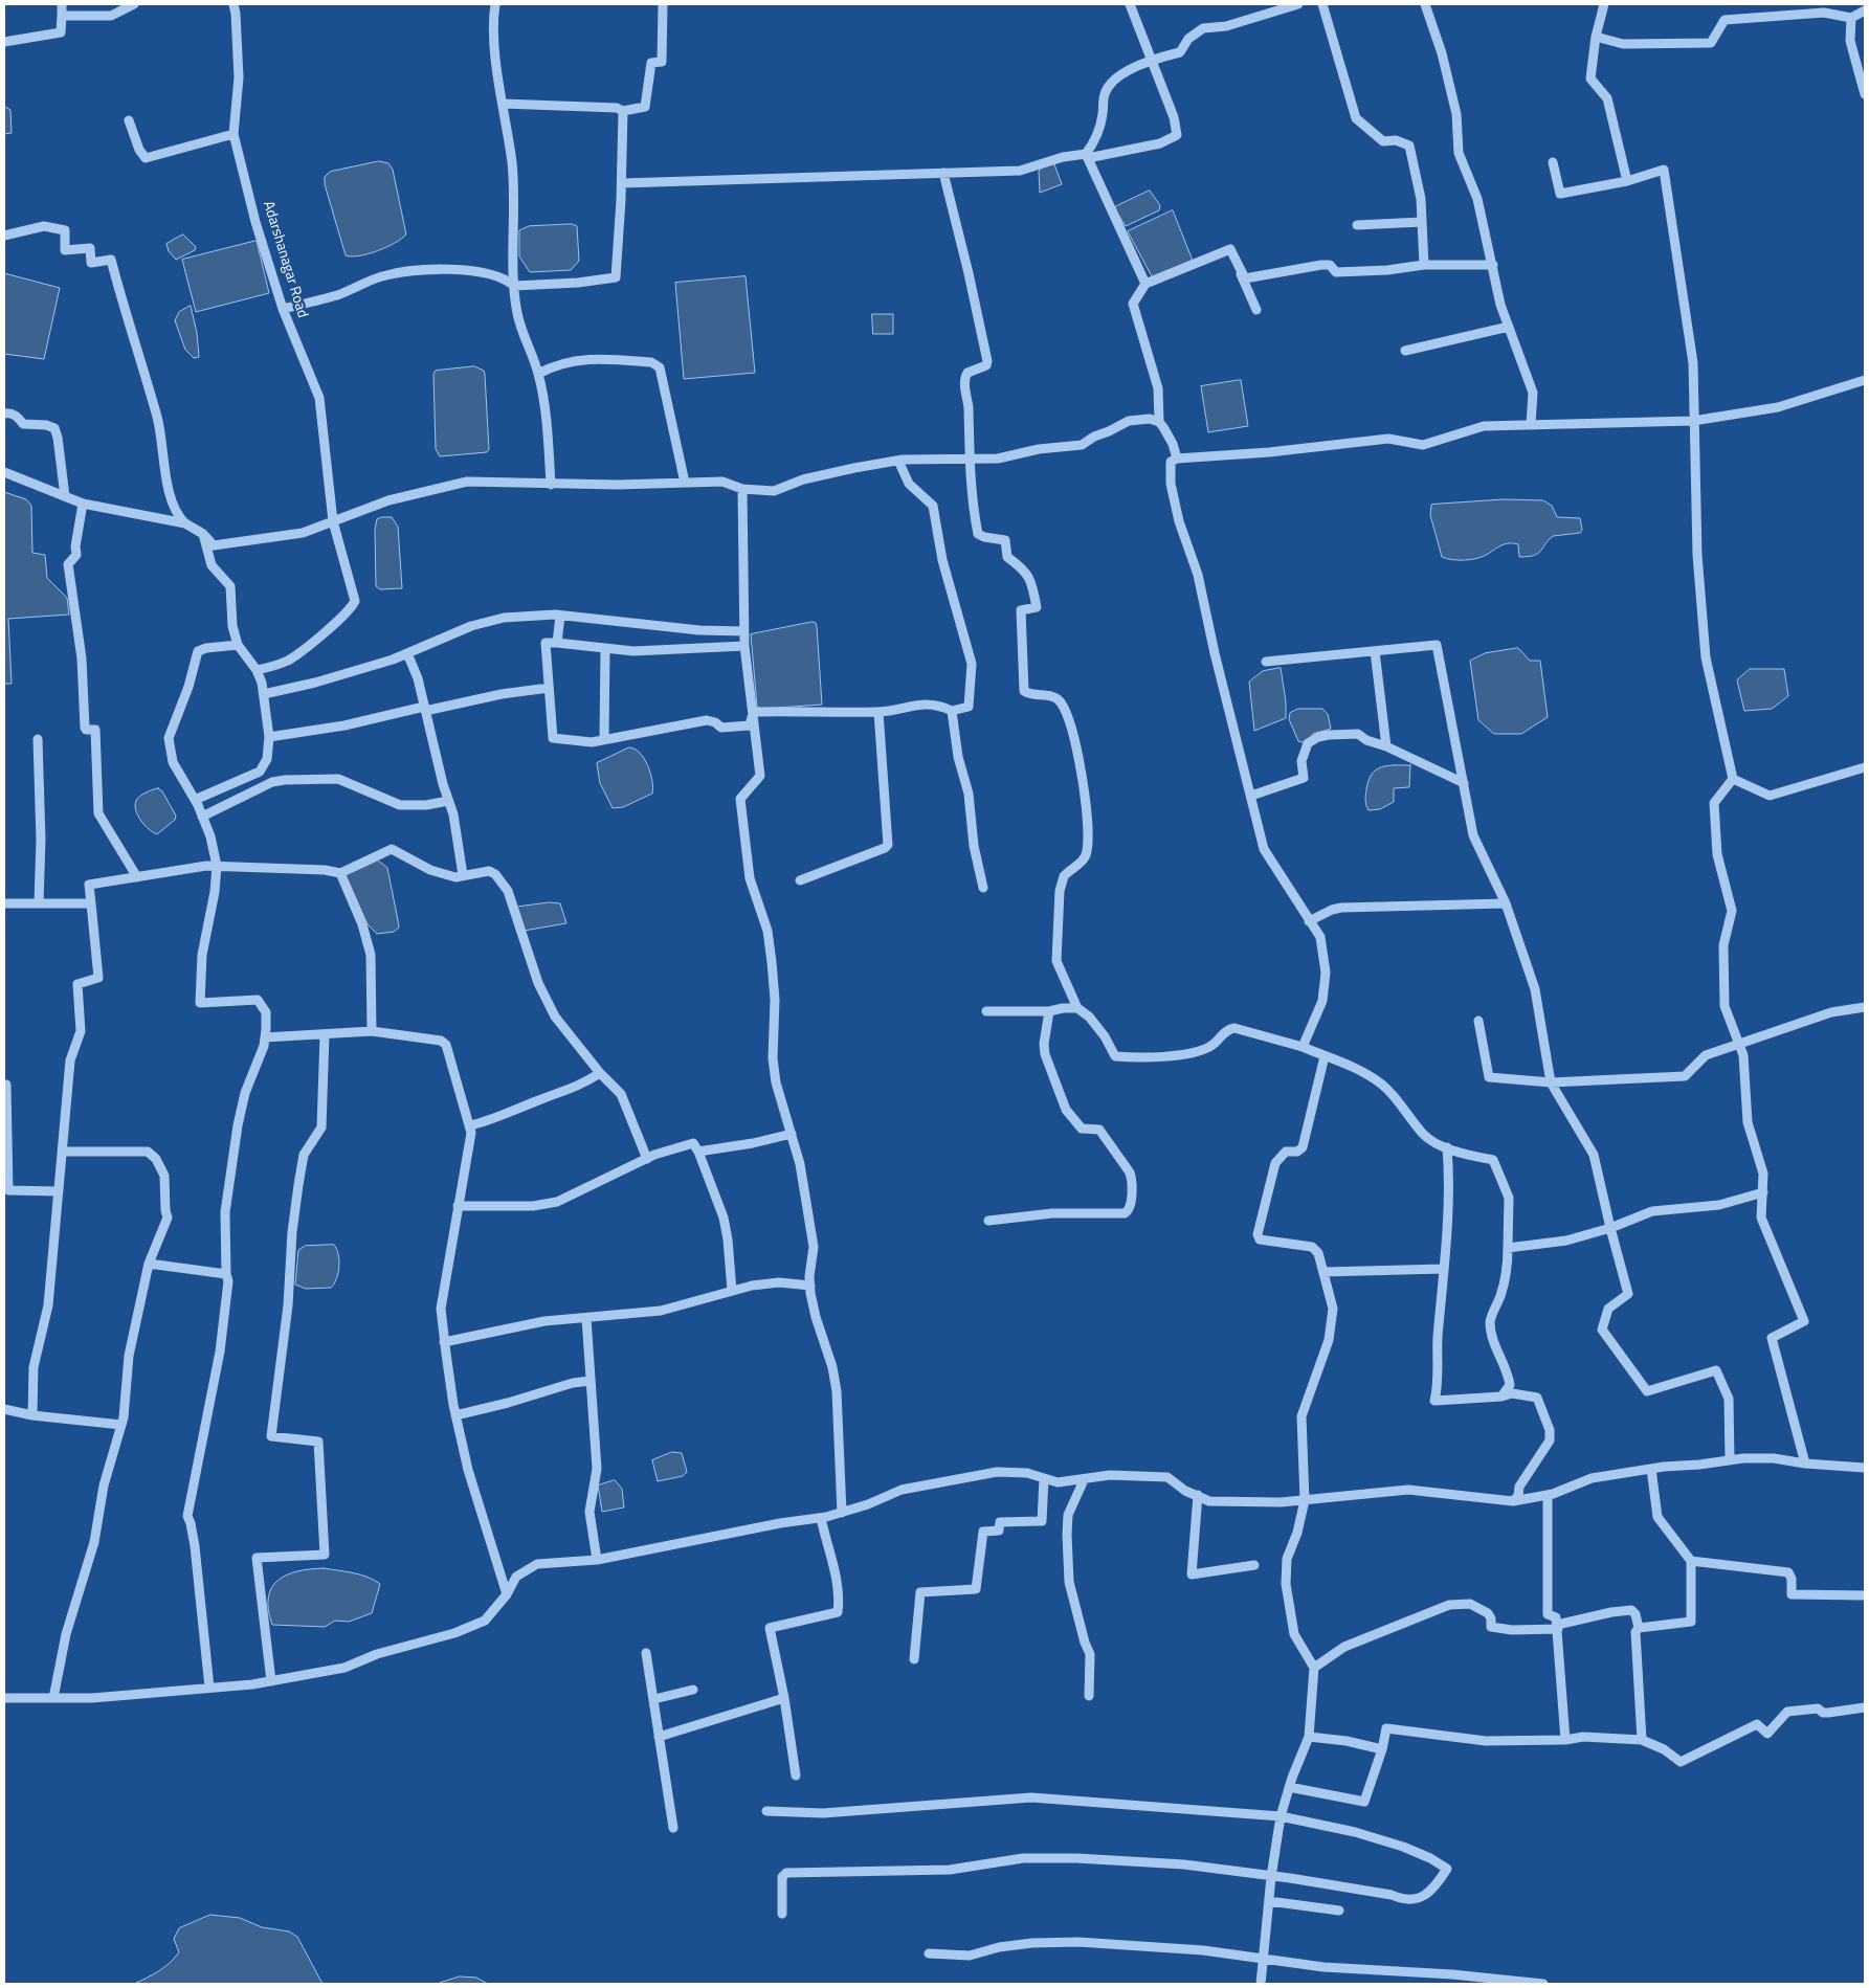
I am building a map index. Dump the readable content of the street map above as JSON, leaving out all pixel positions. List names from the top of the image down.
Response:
{
  "streets": {
    "street": ["Adarshanagar Road"]
  }
}
